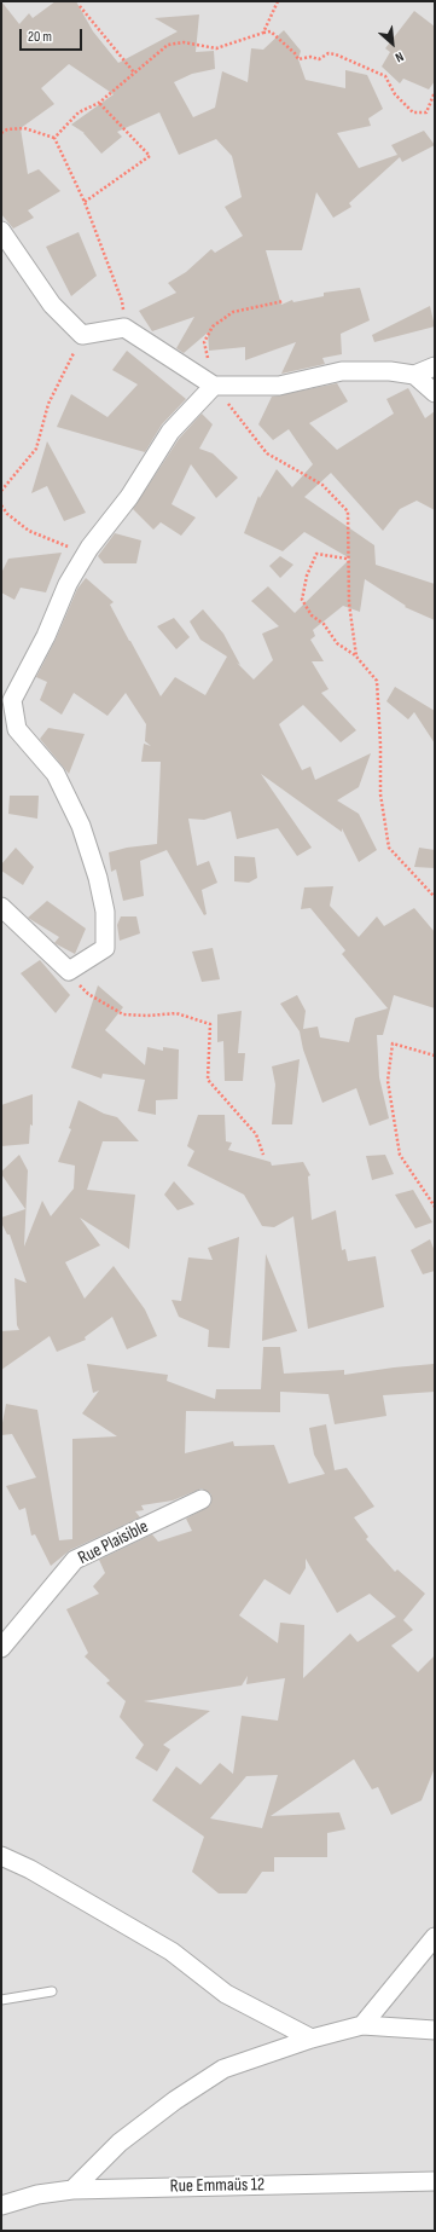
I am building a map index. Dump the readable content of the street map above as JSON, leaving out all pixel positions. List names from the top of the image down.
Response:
{
  "streets": {
    "street": ["Rue Plaisible", "Rue Emmaüs 12"]
  },
  "scale_bar": "20 m",
  "north": "bottom right"
}
